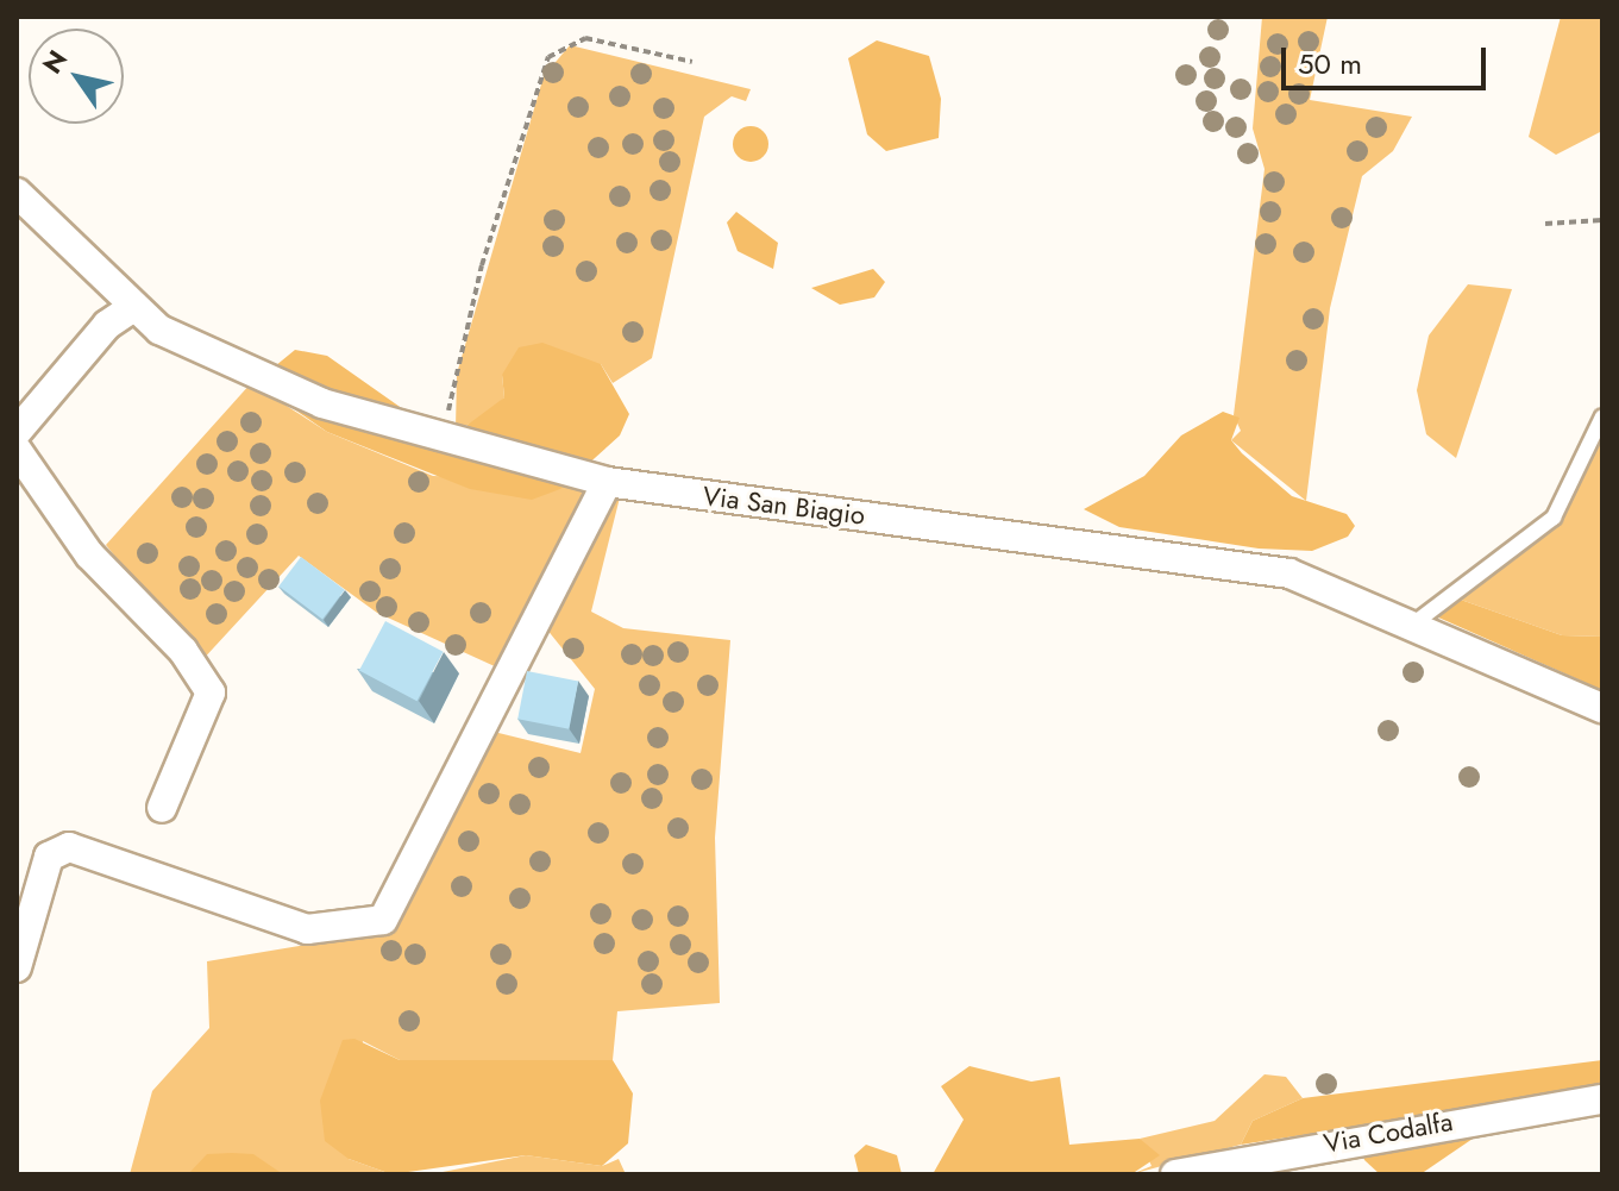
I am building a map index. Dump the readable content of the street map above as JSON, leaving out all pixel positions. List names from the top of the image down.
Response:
{
  "streets": {
    "street": ["Via San Biagio", "Via Codalfa"]
  },
  "scale_bar": "50 m",
  "north": "top left"
}
